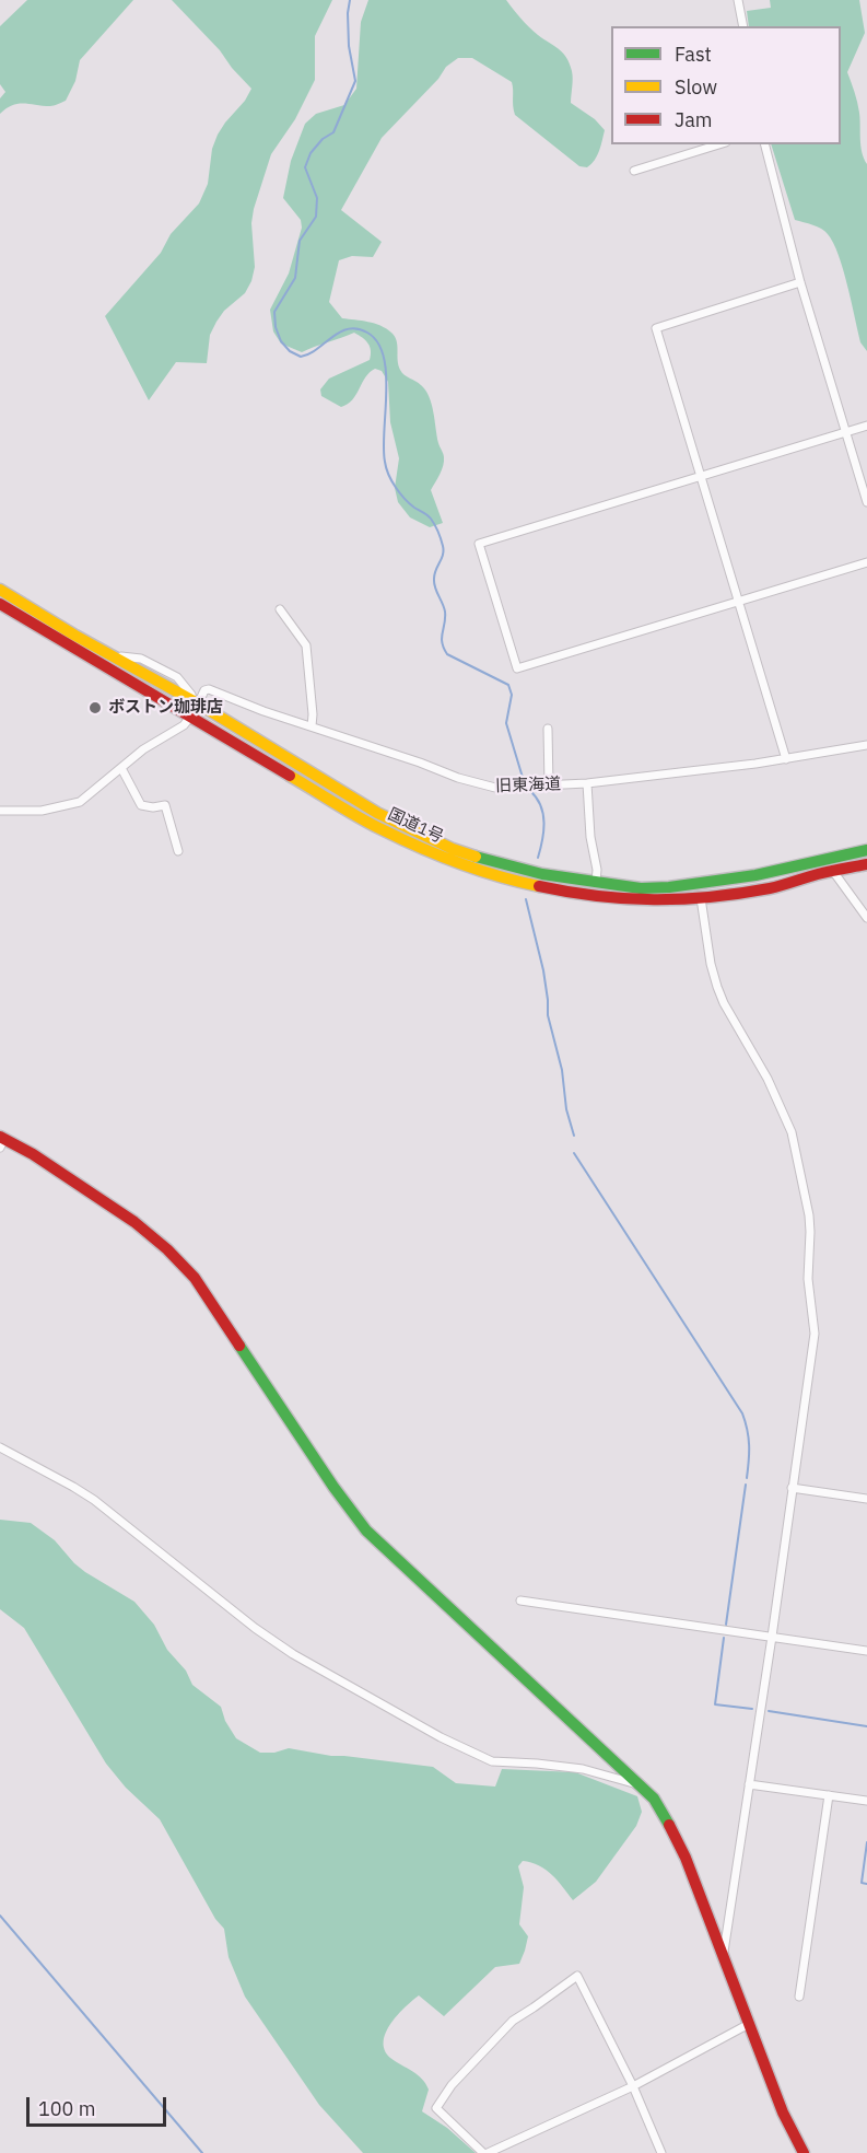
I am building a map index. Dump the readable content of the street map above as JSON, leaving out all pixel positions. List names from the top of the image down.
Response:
{
  "streets": {
    "main road": ["国道1号"],
    "street": ["旧東海道"]
  },
  "crossings": [
    ["旧東海道", "国道1号"]
  ],
  "places": ["ボストン珈琲店"],
  "legend": ["Fast", "Slow", "Jam"],
  "scale_bar": "100 m"
}
